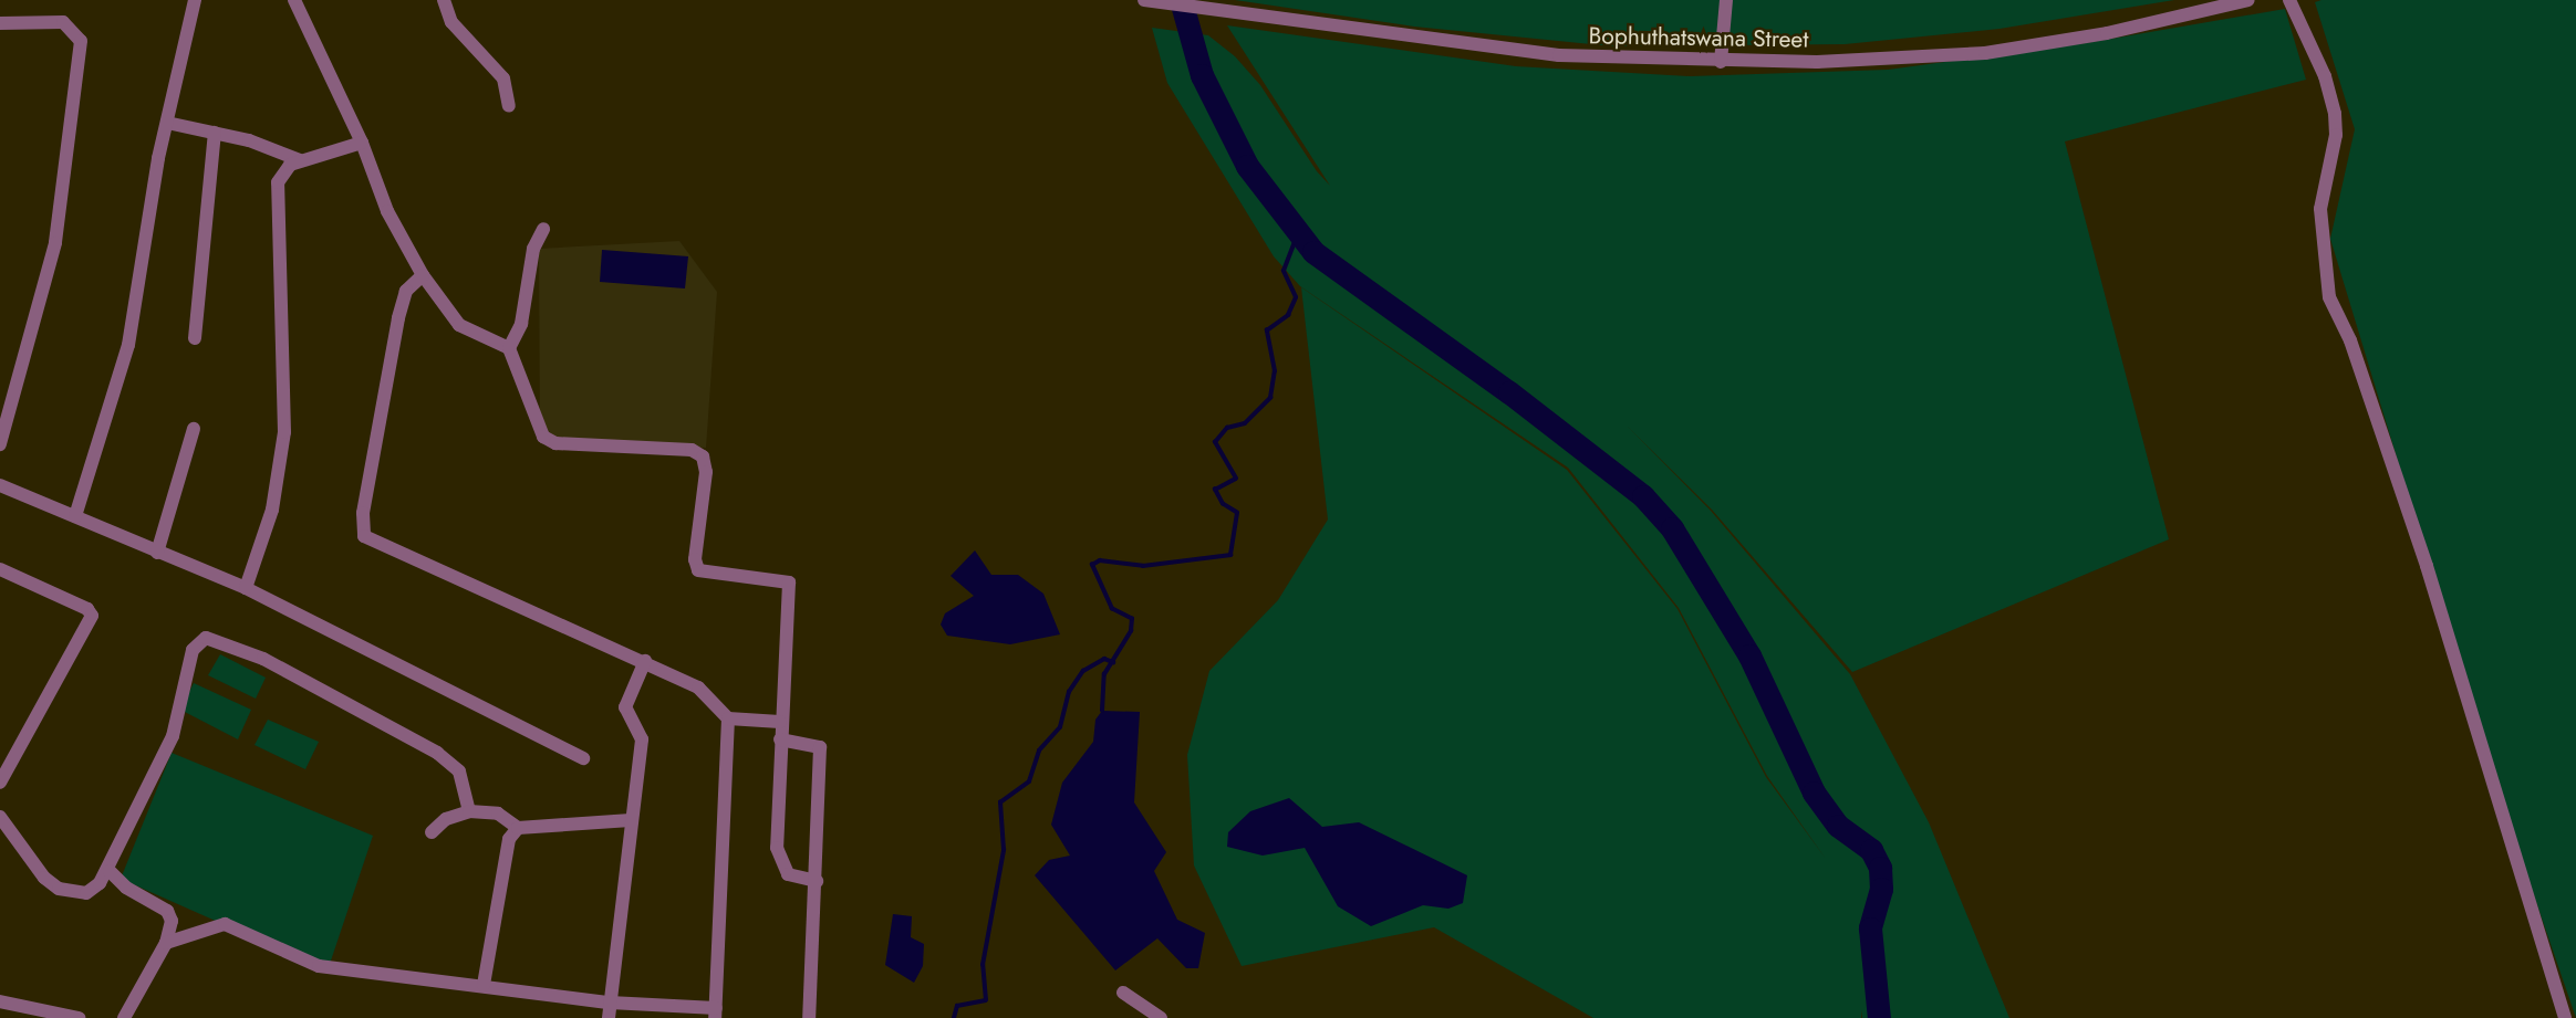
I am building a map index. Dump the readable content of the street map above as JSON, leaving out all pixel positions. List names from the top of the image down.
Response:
{
  "streets": {
    "street": ["Bophuthatswana Street"]
  }
}
